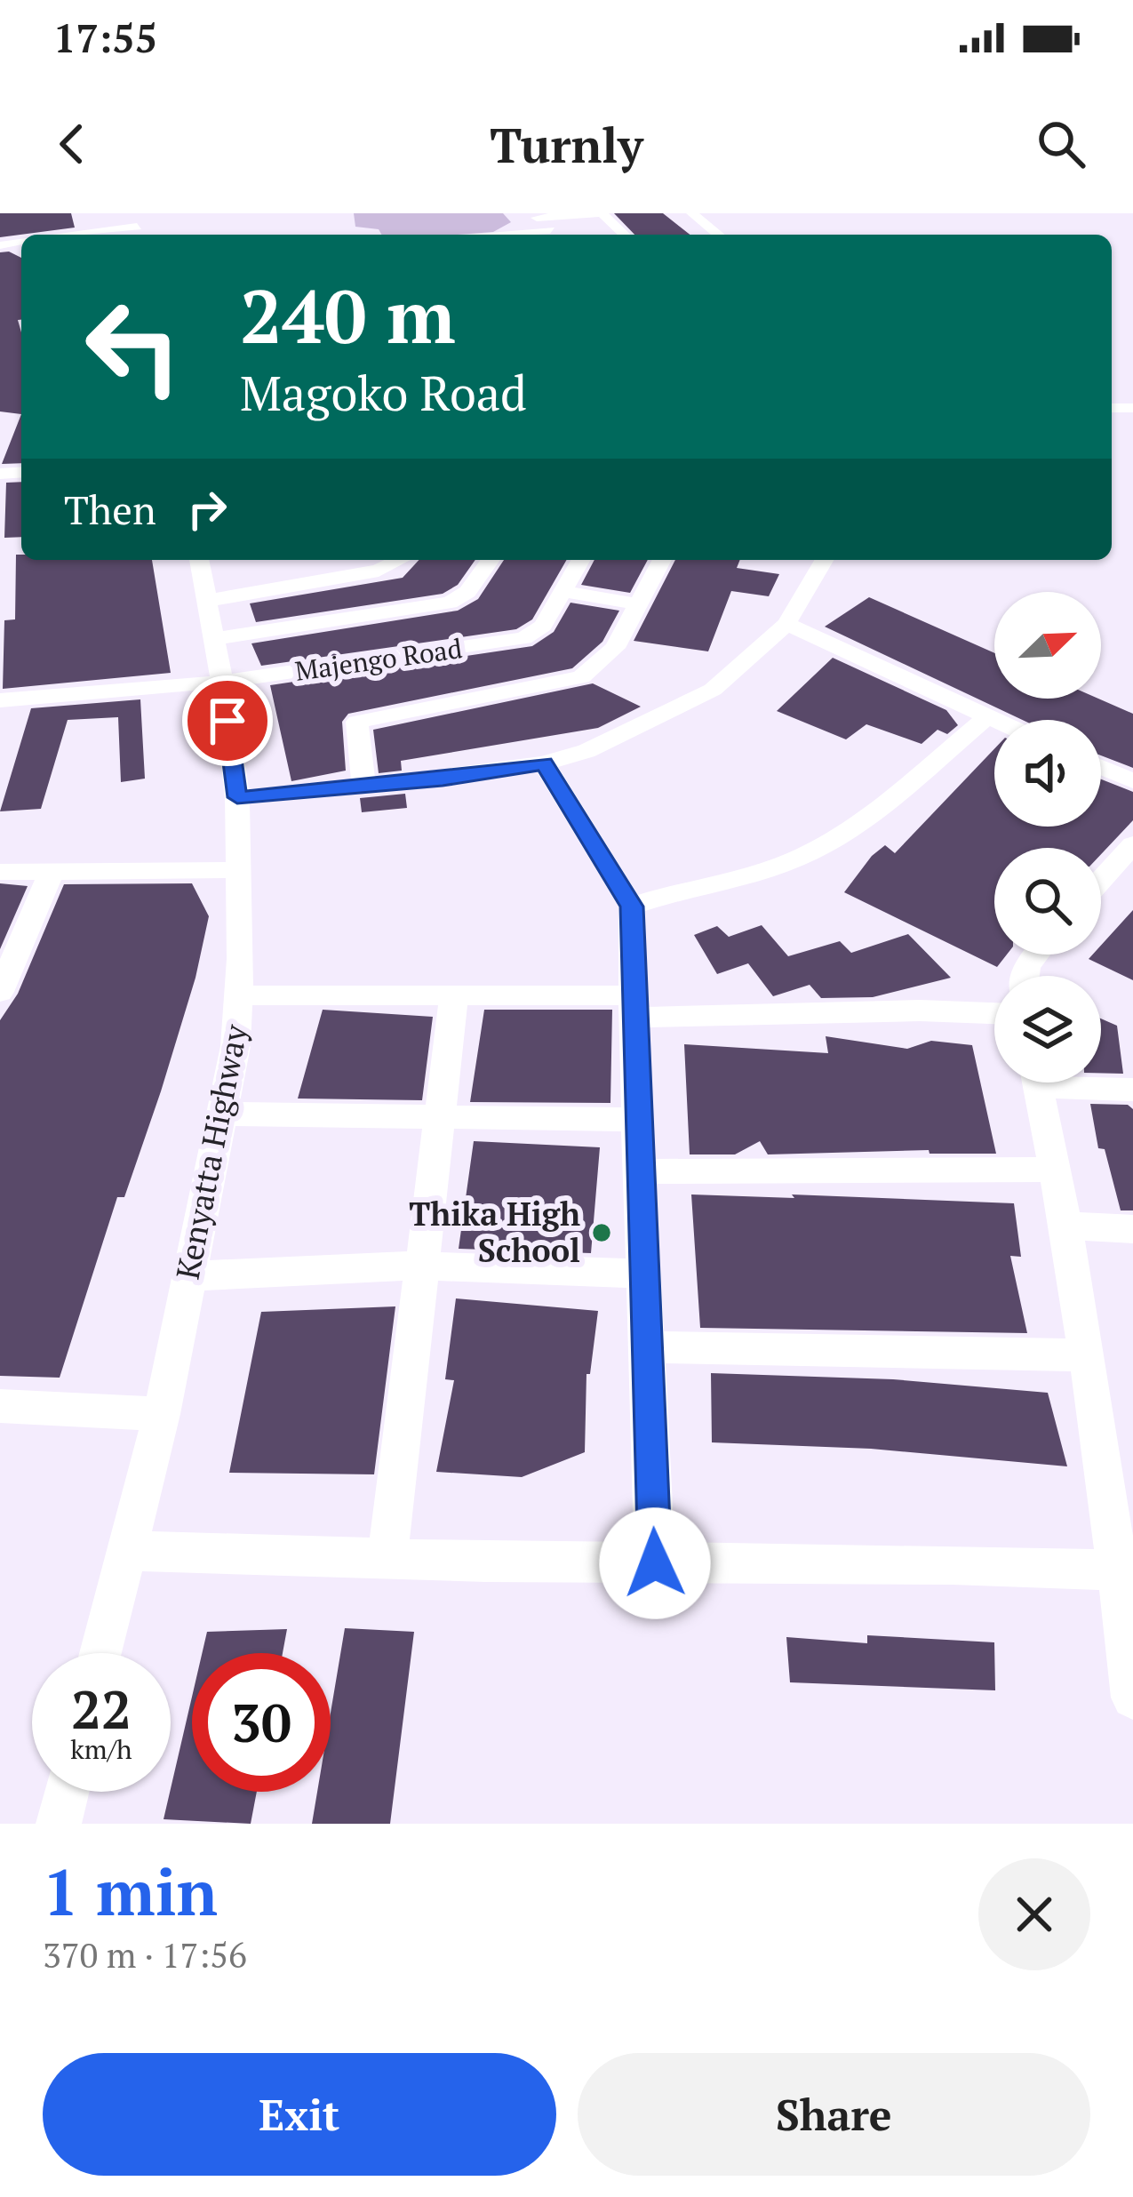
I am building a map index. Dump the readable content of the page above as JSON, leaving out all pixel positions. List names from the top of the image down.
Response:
{
  "streets": {
    "street": ["Majengo Road", "Kenyatta Highway"]
  },
  "crossings": [
    ["Majengo Road", "Kenyatta Highway"]
  ],
  "places": ["Thika High School"],
  "north": "top right",
  "page": {
    "status": "17:55",
    "header": "Turnly",
    "turn": ["240 m", "Magoko Road"],
    "then": "Then",
    "speed": "22 km/h",
    "limit": "30",
    "heading": ["1 min", "370 m · 17:56"],
    "buttons": ["Exit", "Share"]
  }
}
